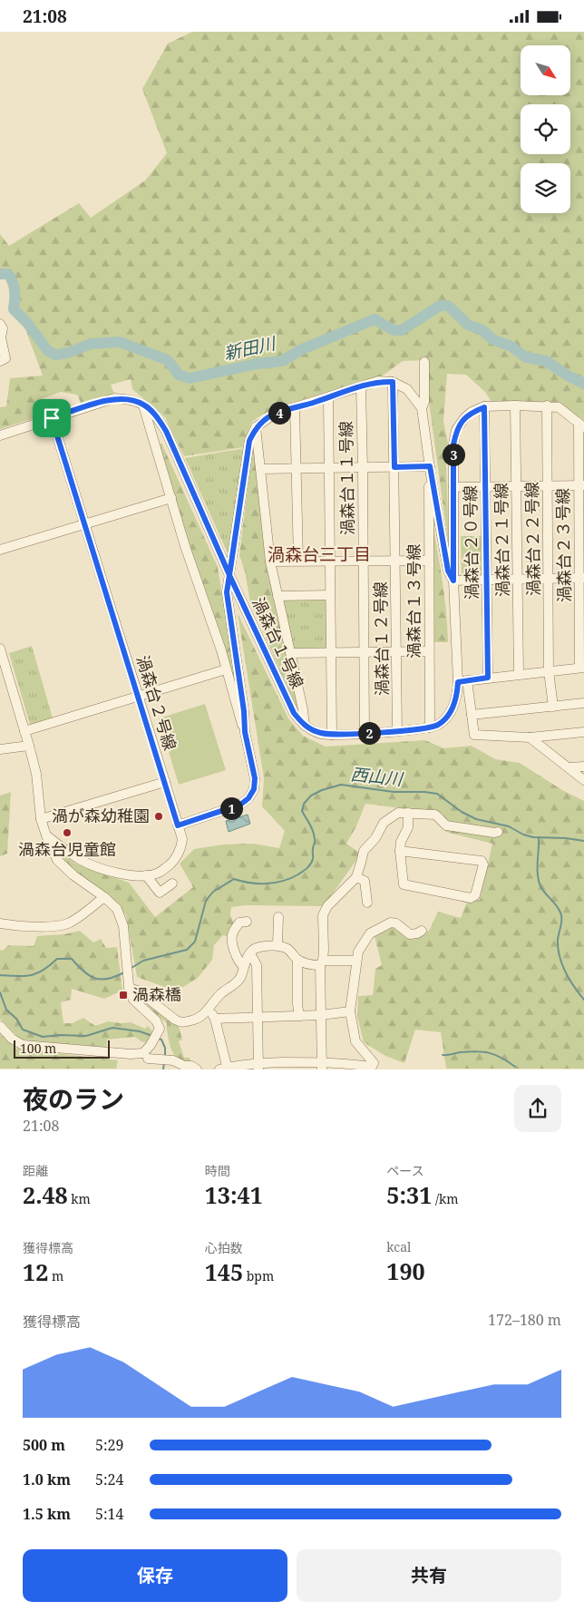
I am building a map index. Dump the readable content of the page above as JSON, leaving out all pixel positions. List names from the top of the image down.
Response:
{
  "streets": {
    "street": [
      "渦森台１１号線",
      "渦森台２２号線",
      "渦森台２１号線",
      "渦森台２０号線",
      "渦森台２３号線",
      "渦森台１３号線",
      "渦森台１２号線",
      "渦森台１号線",
      "渦森台２号線"
    ]
  },
  "crossings": [
    ["渦森台１号線", "渦森台２号線"]
  ],
  "districts": ["渦森台三丁目"],
  "water": ["新田川", "西山川"],
  "places": {
    "other": ["渦が森幼稚園", "渦森台児童館"],
    "transit": ["渦森橋"]
  },
  "scale_bar": "100 m",
  "north": "bottom right",
  "page": {
    "status": "21:08",
    "pins": [
      "4",
      "3",
      "2",
      "1"
    ],
    "scale": "100 m",
    "heading": ["夜のラン", "21:08"],
    "stats": [
      ["距離", "2.48 km"],
      ["時間", "13:41"],
      ["ペース", "5:31 /km"],
      ["獲得標高", "12 m"],
      ["心拍数", "145 bpm"],
      ["kcal", "190"]
    ],
    "chart": ["獲得標高", "172–180 m"],
    "list": [
      {
        "name": "500 m",
        "note": "5:29"
      },
      {
        "name": "1.0 km",
        "note": "5:24"
      },
      {
        "name": "1.5 km",
        "note": "5:14"
      }
    ],
    "buttons": ["保存", "共有"]
  }
}
